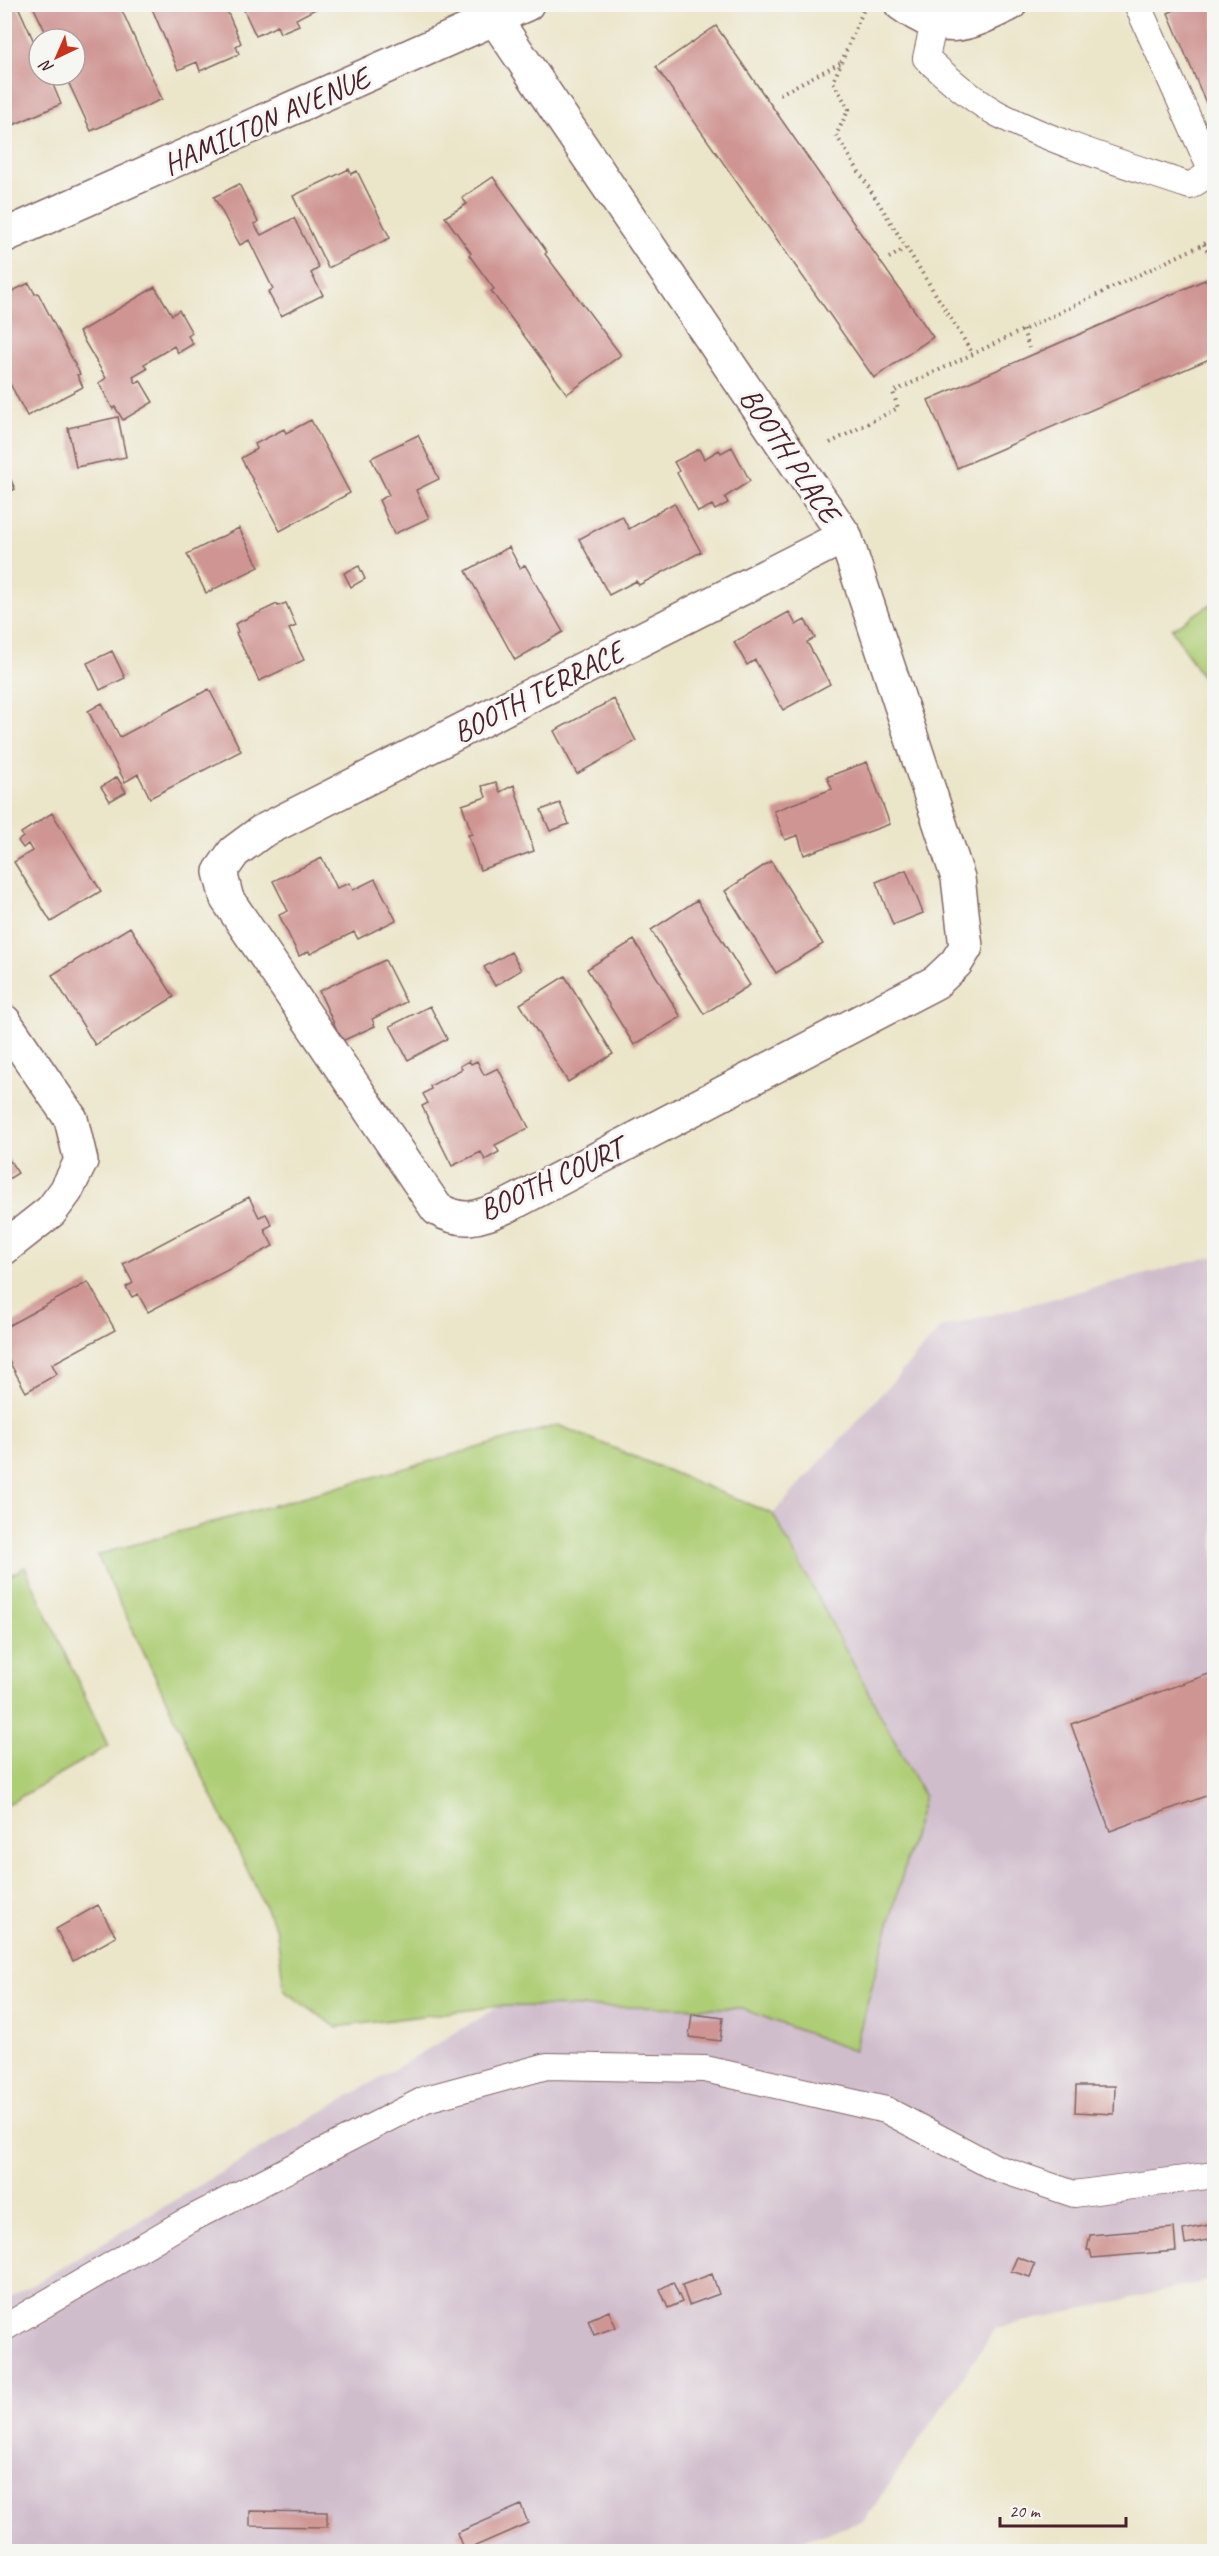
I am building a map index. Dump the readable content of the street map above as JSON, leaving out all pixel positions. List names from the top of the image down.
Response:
{
  "streets": {
    "street": [
      "HAMILTON AVENUE",
      "BOOTH PLACE",
      "BOOTH TERRACE",
      "BOOTH COURT"
    ]
  },
  "crossings": [
    ["HAMILTON AVENUE", "BOOTH PLACE"],
    ["BOOTH PLACE", "BOOTH TERRACE"],
    ["BOOTH PLACE", "BOOTH COURT"],
    ["BOOTH TERRACE", "BOOTH COURT"]
  ],
  "scale_bar": "20 m",
  "north": "bottom left"
}
